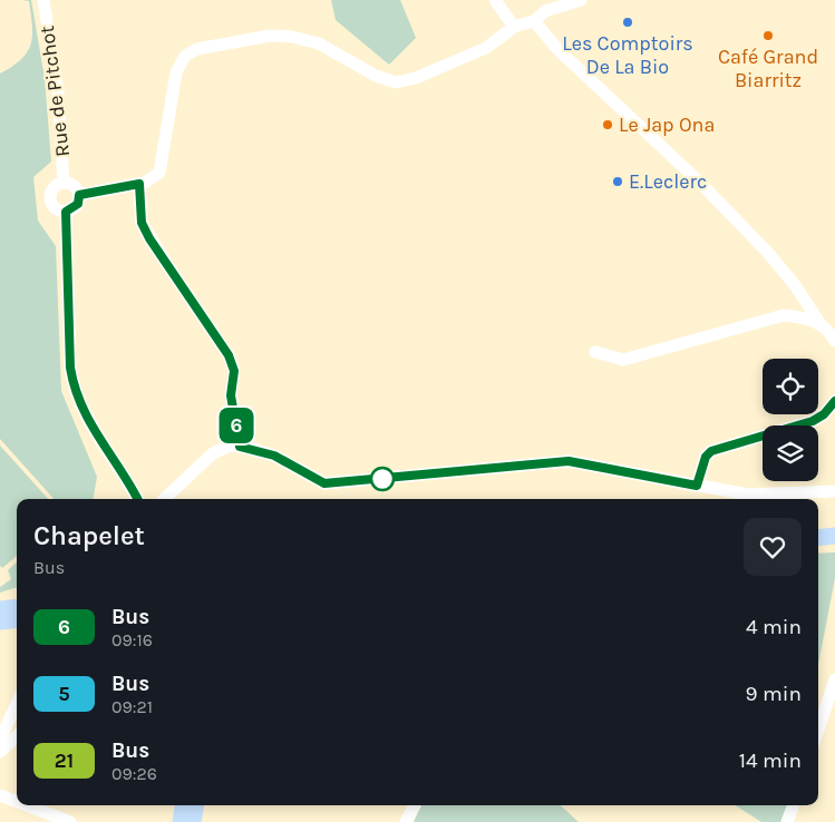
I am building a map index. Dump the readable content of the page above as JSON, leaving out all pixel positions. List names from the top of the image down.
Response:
{
  "streets": {
    "street": ["Rue de Pitchot"]
  },
  "places": [
    "Les Comptoirs De La Bio",
    "Café Grand Biarritz",
    "Le Jap Ona",
    "E.Leclerc"
  ],
  "lines": ["bus line 6"],
  "page": {
    "on_map": "6",
    "heading": ["Chapelet", "Bus"],
    "list": [
      {
        "mark": "6",
        "name": "Bus",
        "note": "09:16",
        "value": "4 min"
      },
      {
        "mark": "5",
        "name": "Bus",
        "note": "09:21",
        "value": "9 min"
      },
      {
        "mark": "21",
        "name": "Bus",
        "note": "09:26",
        "value": "14 min"
      }
    ]
  }
}
